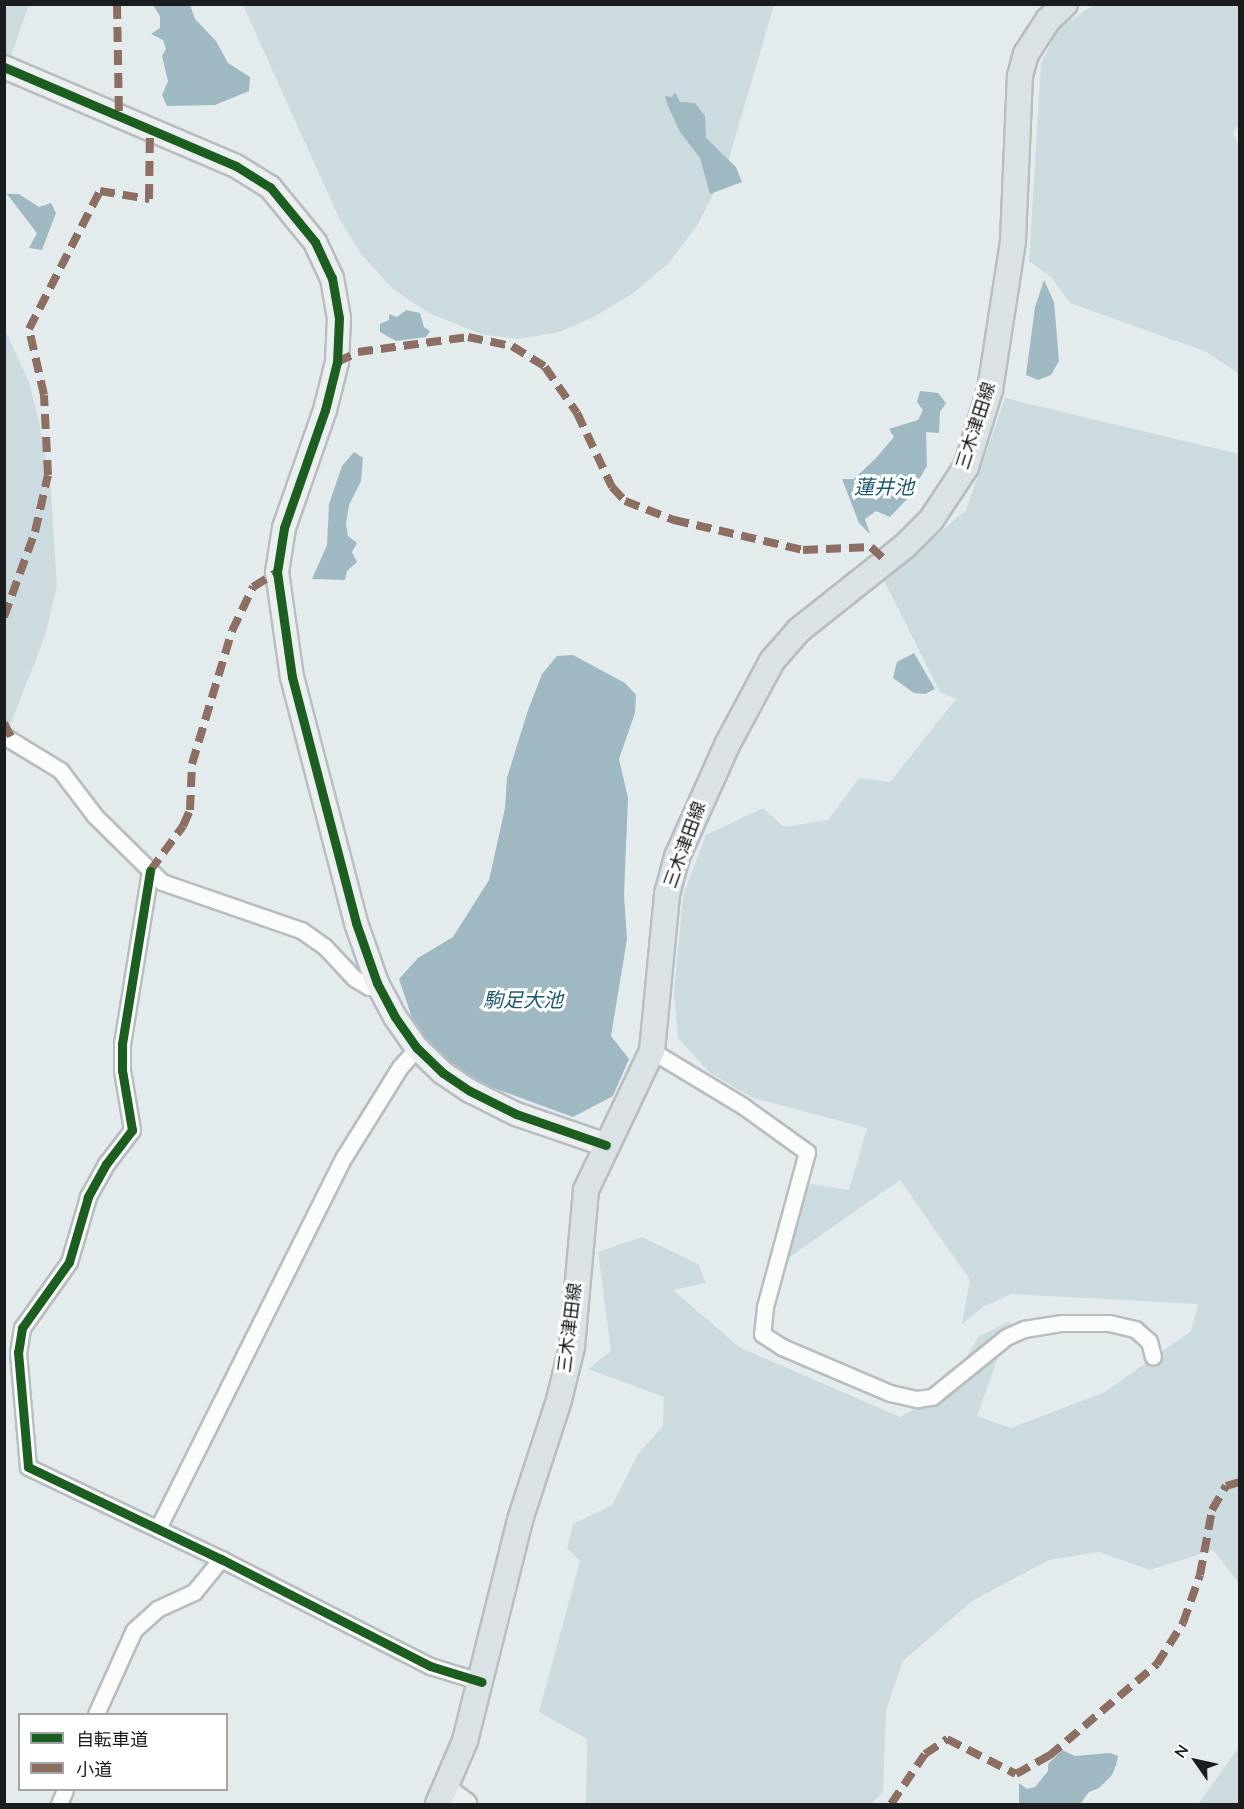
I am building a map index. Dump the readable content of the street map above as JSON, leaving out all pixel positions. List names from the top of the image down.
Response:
{
  "streets": {
    "main road": ["三木津田線"]
  },
  "water": ["蓮井池", "駒足大池"],
  "legend": ["自転車道", "小道"],
  "north": "top left"
}
